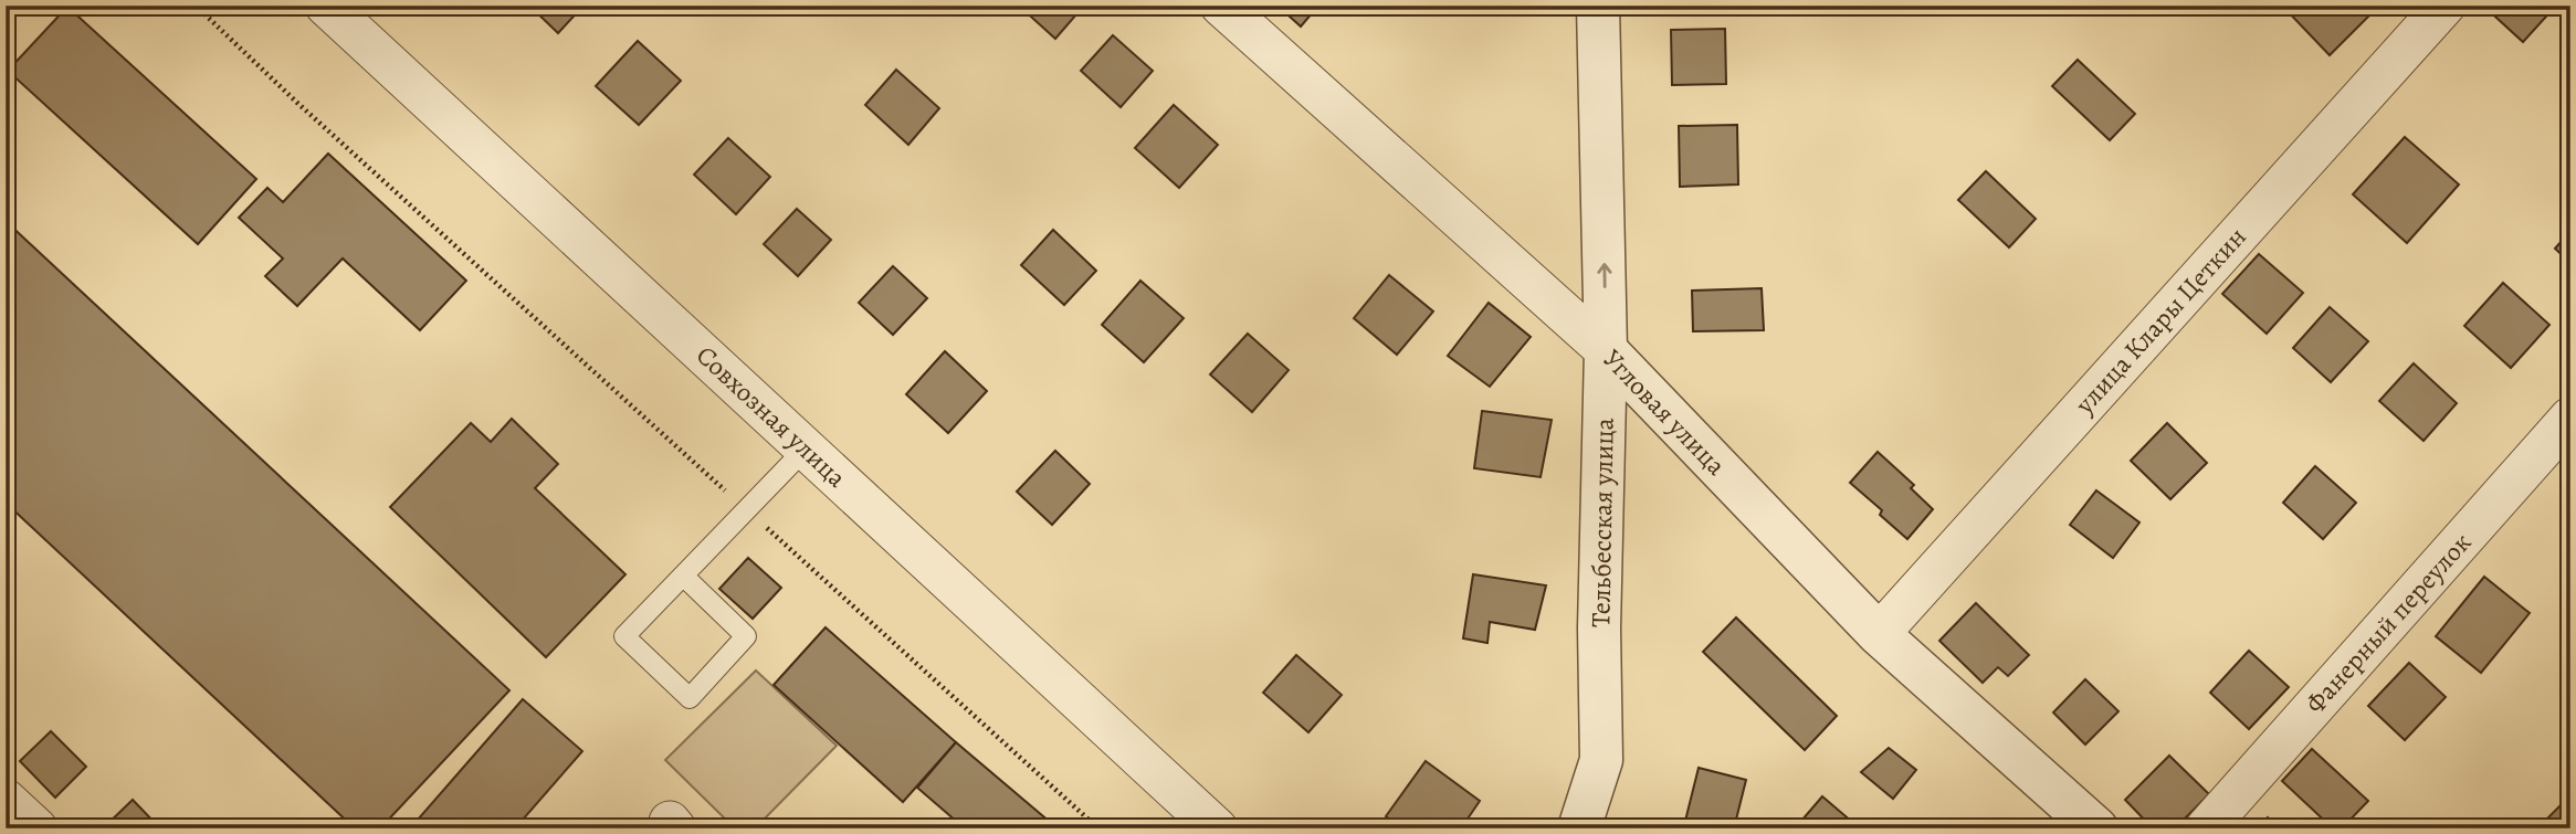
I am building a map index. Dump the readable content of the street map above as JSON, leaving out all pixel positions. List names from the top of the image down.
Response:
{
  "streets": {
    "street": [
      "улица Клары Цеткин",
      "Угловая улица",
      "Совхозная улица",
      "Тельбесская улица",
      "Фанерный переулок"
    ]
  },
  "crossings": [
    ["улица Клары Цеткин", "Угловая улица"],
    ["Угловая улица", "Тельбесская улица"]
  ],
  "one_way": ["Тельбесская улица"]
}
